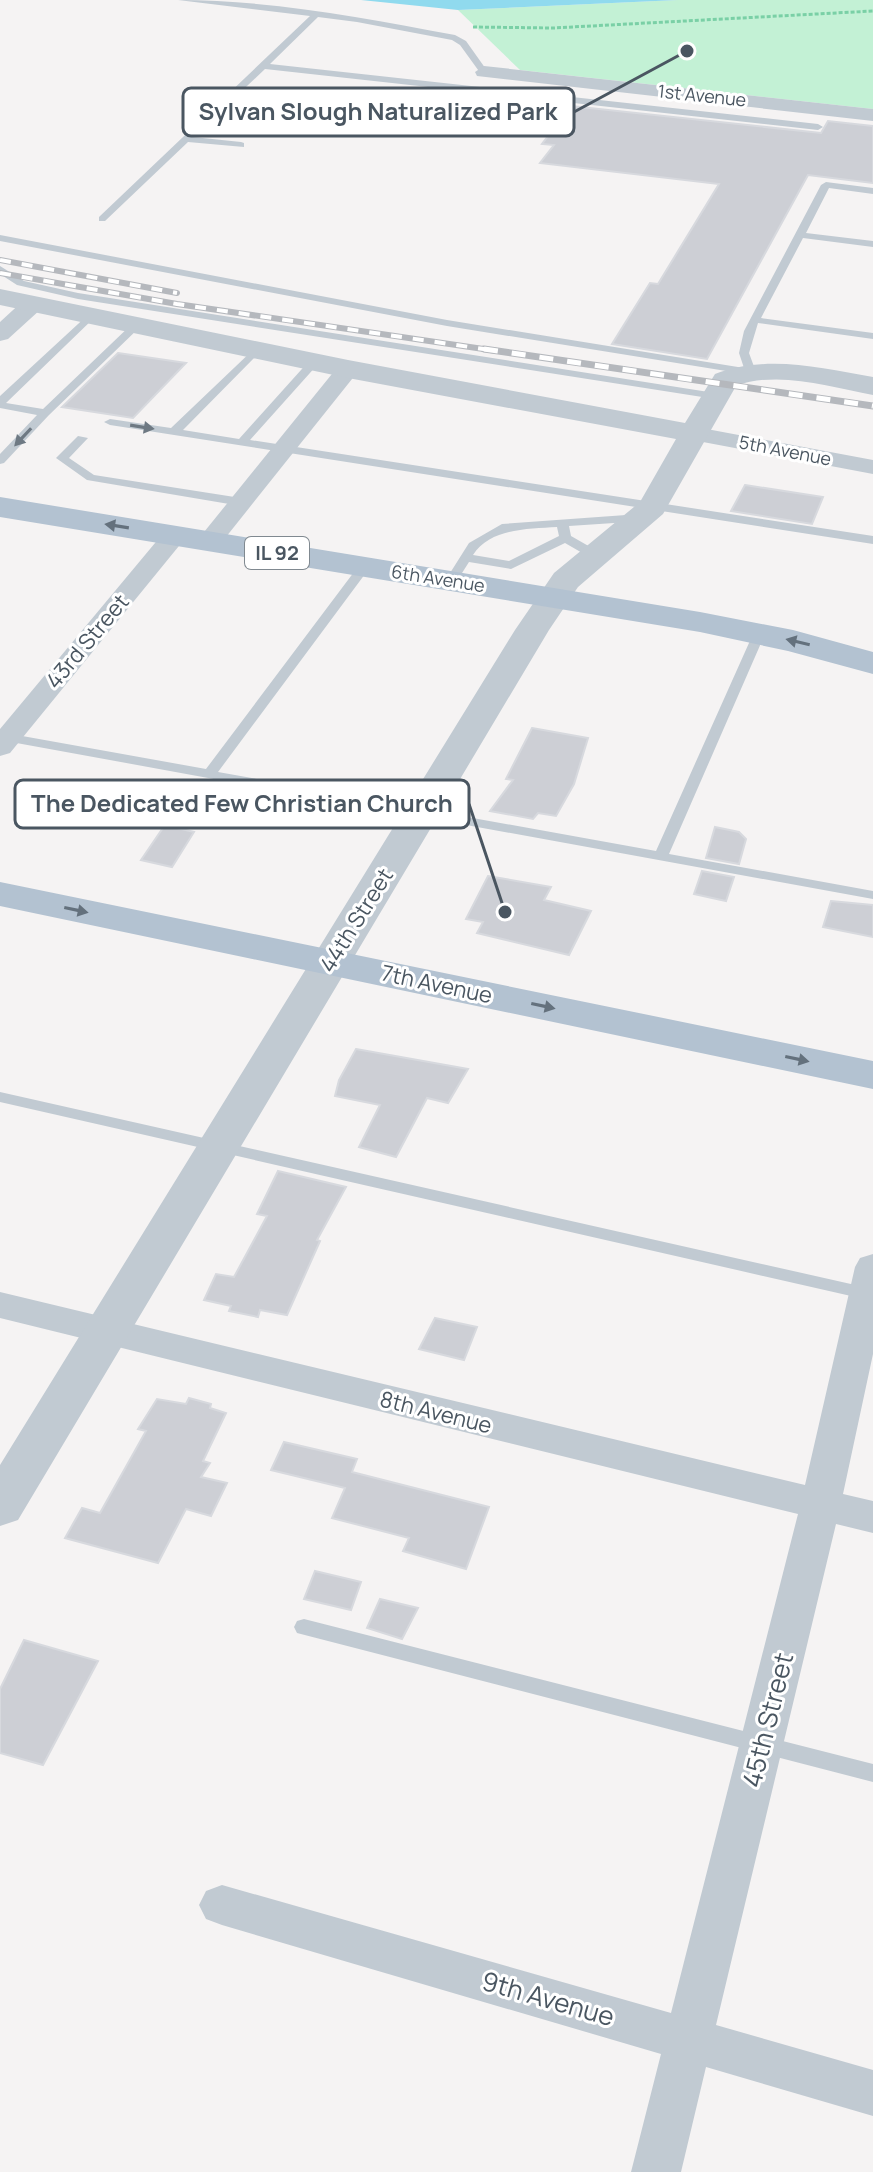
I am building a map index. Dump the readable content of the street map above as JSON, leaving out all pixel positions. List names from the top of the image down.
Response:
{
  "streets": {
    "main road": ["IL 92", "6th Avenue", "7th Avenue"],
    "street": [
      "1st Avenue",
      "5th Avenue",
      "43rd Street",
      "44th Street",
      "8th Avenue",
      "45th Street",
      "9th Avenue"
    ]
  },
  "crossings": [
    ["5th Avenue", "44th Street"],
    ["6th Avenue", "43rd Street"],
    ["6th Avenue", "44th Street"],
    ["44th Street", "7th Avenue"],
    ["44th Street", "8th Avenue"],
    ["8th Avenue", "45th Street"],
    ["45th Street", "9th Avenue"]
  ],
  "one_way": ["7th Avenue"],
  "places": ["Sylvan Slough Naturalized Park", "The Dedicated Few Christian Church"]
}
